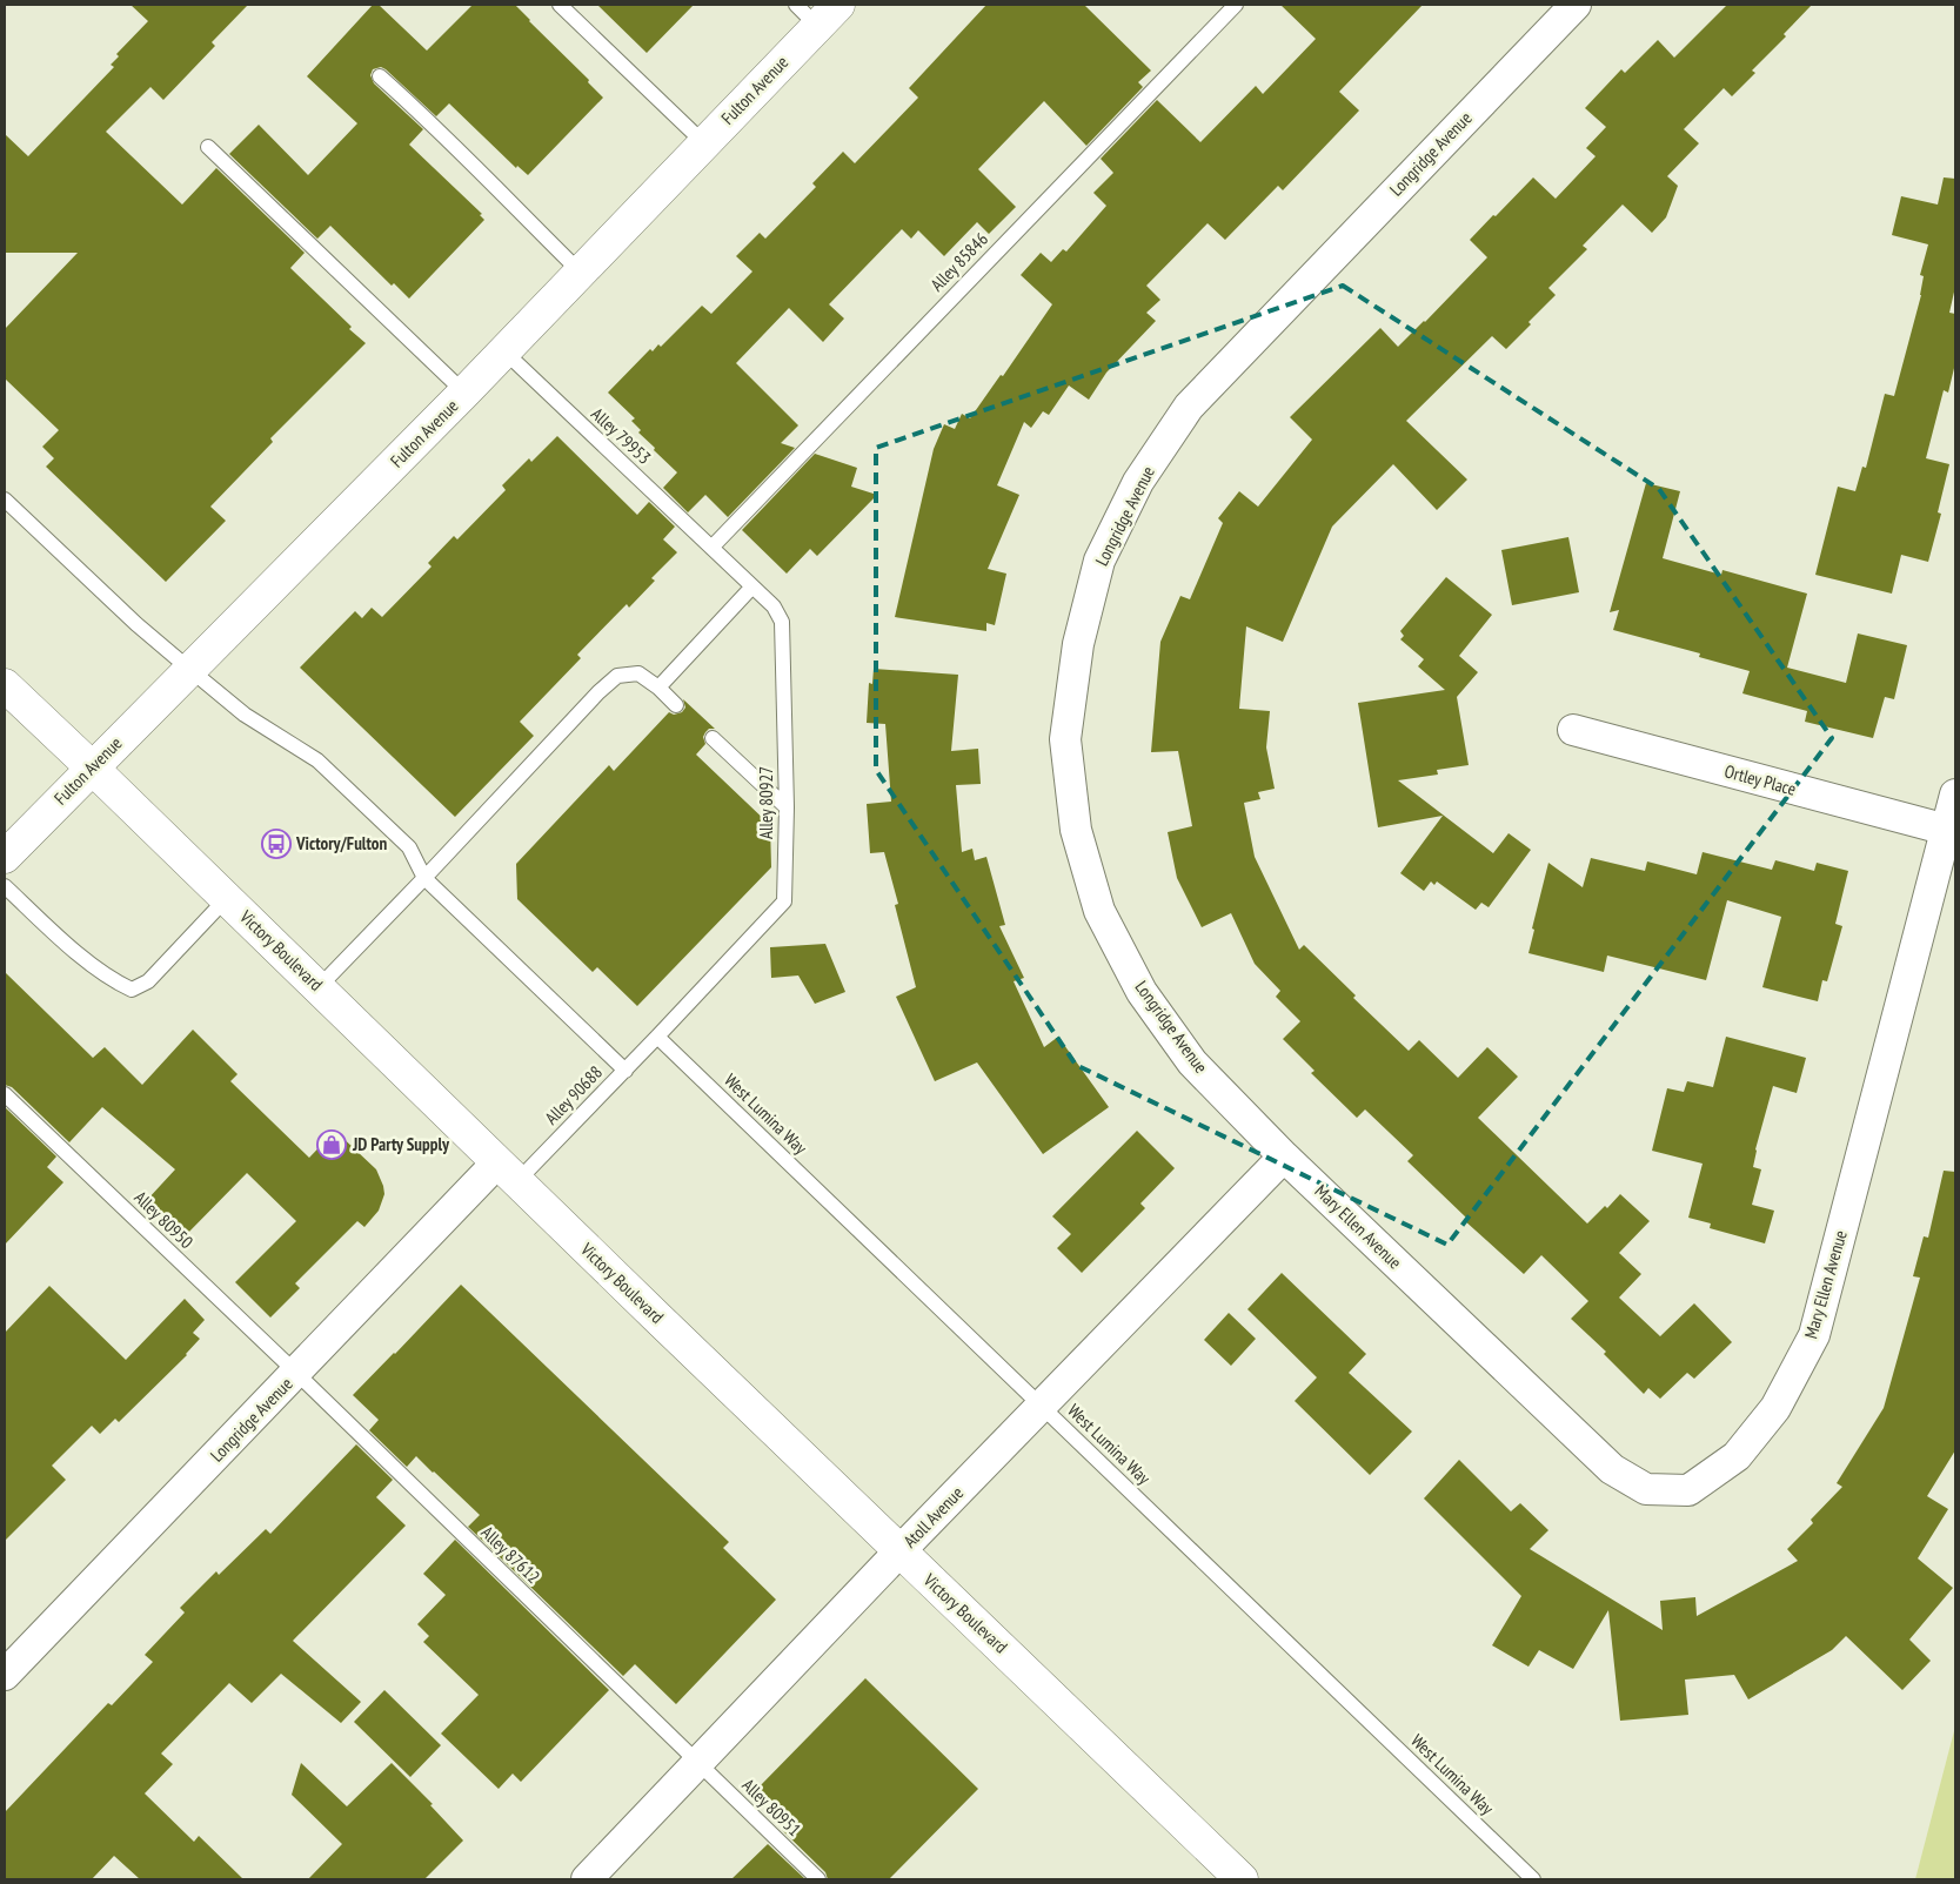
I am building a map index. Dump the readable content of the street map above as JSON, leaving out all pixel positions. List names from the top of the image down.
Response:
{
  "streets": {
    "main road": ["Fulton Avenue", "Victory Boulevard"],
    "street": [
      "Longridge Avenue",
      "Ortley Place",
      "Mary Ellen Avenue",
      "Atoll Avenue"
    ],
    "lane": [
      "Alley 85846",
      "Alley 79953",
      "Alley 80927",
      "Alley 90688",
      "West Lumina Way",
      "Alley 80950",
      "Alley 87612",
      "Alley 80951"
    ]
  },
  "crossings": [
    ["Fulton Avenue", "Alley 79953"],
    ["Fulton Avenue", "Victory Boulevard"],
    ["Longridge Avenue", "Victory Boulevard"],
    ["Longridge Avenue", "Alley 90688"],
    ["Longridge Avenue", "Alley 80950"],
    ["Longridge Avenue", "Mary Ellen Avenue"],
    ["Longridge Avenue", "Atoll Avenue"],
    ["Longridge Avenue", "Alley 87612"],
    ["Alley 85846", "Alley 79953"],
    ["Alley 85846", "Alley 80927"],
    ["Alley 79953", "Alley 80927"],
    ["Ortley Place", "Mary Ellen Avenue"],
    ["Alley 80927", "Alley 90688"],
    ["Alley 80927", "West Lumina Way"],
    ["Victory Boulevard", "Alley 90688"],
    ["Victory Boulevard", "Atoll Avenue"],
    ["Alley 90688", "West Lumina Way"],
    ["West Lumina Way", "Atoll Avenue"],
    ["Alley 80950", "Alley 87612"],
    ["Mary Ellen Avenue", "Atoll Avenue"],
    ["Atoll Avenue", "Alley 87612"],
    ["Atoll Avenue", "Alley 80951"],
    ["Alley 87612", "Alley 80951"]
  ],
  "places": {
    "bus stop": ["Victory/Fulton"],
    "shop": ["JD Party Supply"]
  }
}
